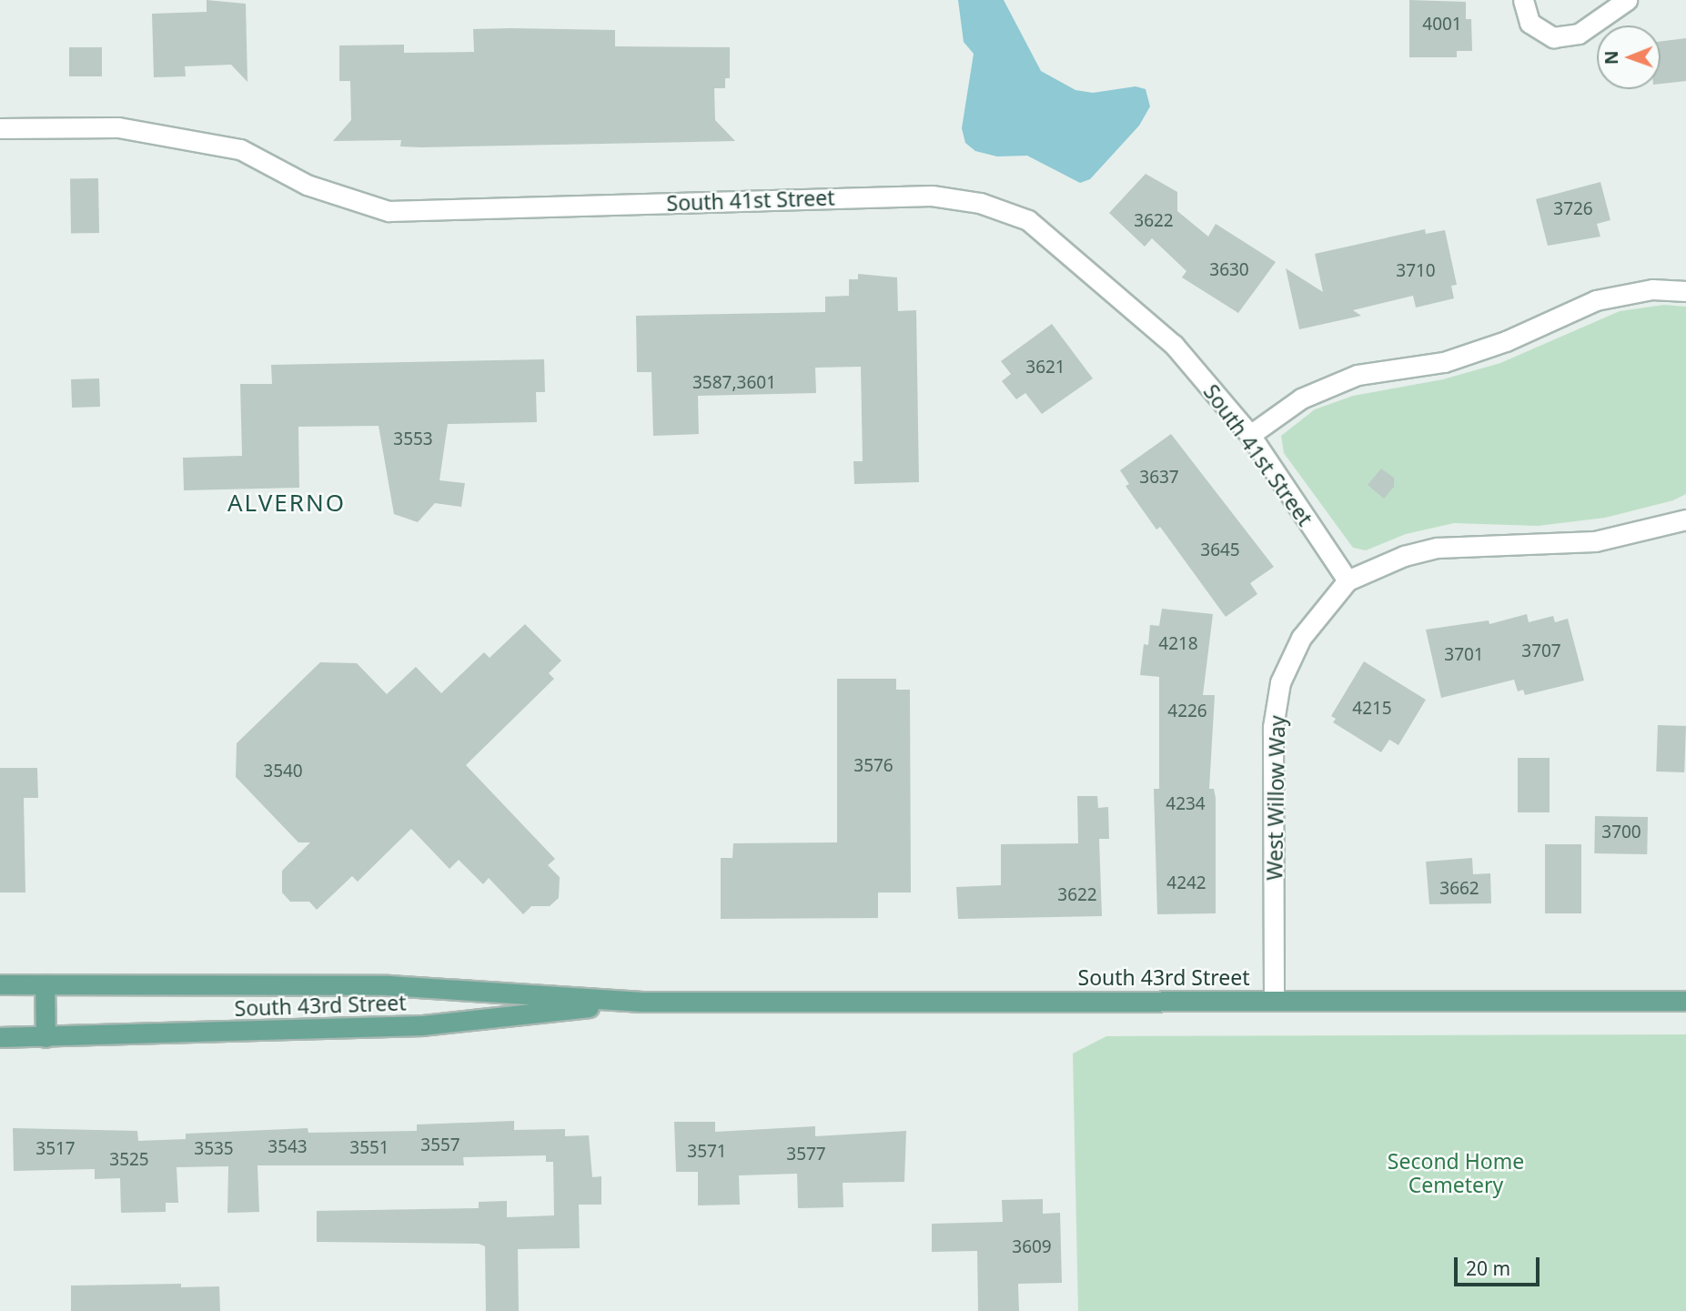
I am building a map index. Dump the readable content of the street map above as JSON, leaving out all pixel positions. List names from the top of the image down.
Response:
{
  "streets": {
    "main road": ["South 43rd Street"],
    "street": ["South 41st Street", "West Willow Way"]
  },
  "crossings": [
    ["South 41st Street", "West Willow Way"],
    ["West Willow Way", "South 43rd Street"]
  ],
  "districts": ["ALVERNO"],
  "parks": ["Second Home Cemetery"],
  "house_numbers": [
    "4001",
    "3726",
    "3622",
    "3630",
    "3710",
    "3621",
    "3587,3601",
    "3553",
    "3637",
    "3645",
    "4218",
    "3707",
    "3701",
    "4215",
    "4226",
    "3576",
    "3540",
    "4234",
    "3700",
    "4242",
    "3662",
    "3622",
    "3557",
    "3543",
    "3551",
    "3517",
    "3535",
    "3571",
    "3577",
    "3525",
    "3609"
  ],
  "scale_bar": "20 m",
  "north": "left"
}
